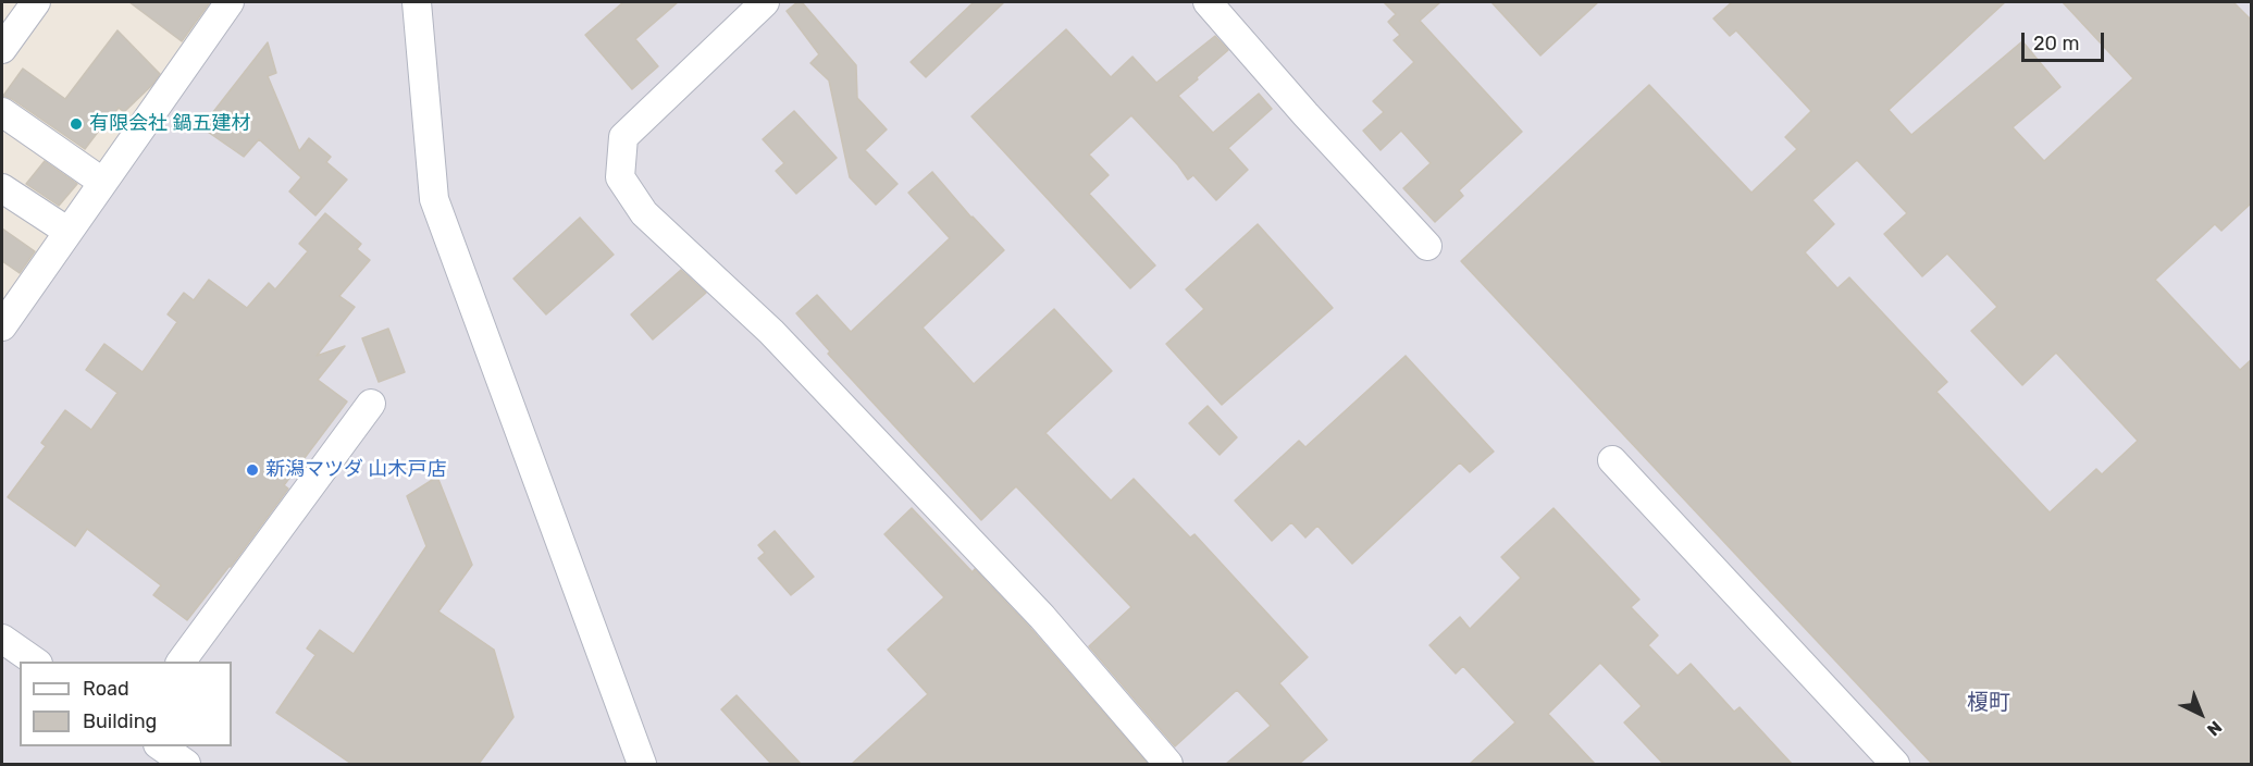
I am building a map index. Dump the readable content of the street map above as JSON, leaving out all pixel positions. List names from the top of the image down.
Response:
{
  "districts": ["榎町"],
  "places": ["有限会社 鍋五建材", "新潟マツダ 山木戸店"],
  "legend": ["Road", "Building"],
  "scale_bar": "20 m",
  "north": "bottom right"
}
